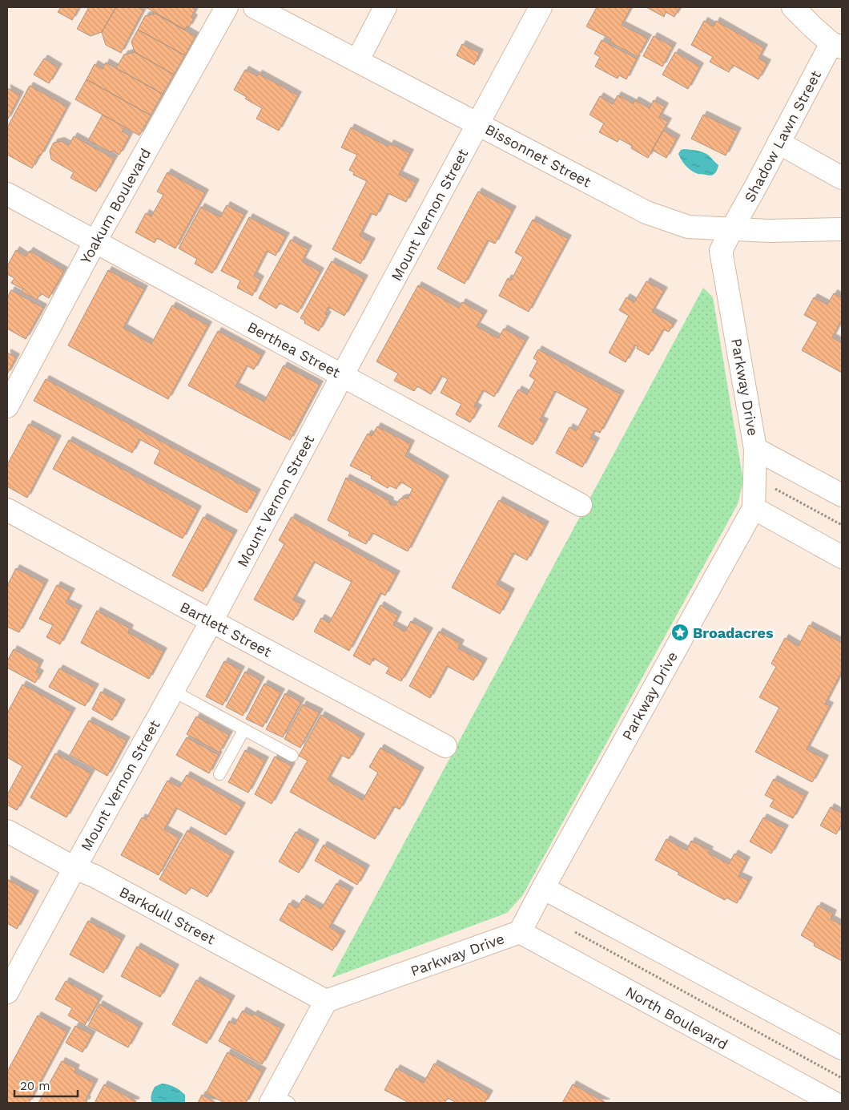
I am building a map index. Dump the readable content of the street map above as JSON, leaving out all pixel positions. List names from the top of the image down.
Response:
{
  "streets": {
    "street": [
      "Shadow Lawn Street",
      "Bissonnet Street",
      "Yoakum Boulevard",
      "Mount Vernon Street",
      "Berthea Street",
      "Parkway Drive",
      "Bartlett Street",
      "Barkdull Street",
      "North Boulevard"
    ]
  },
  "crossings": [
    ["Shadow Lawn Street", "Bissonnet Street"],
    ["Shadow Lawn Street", "Parkway Drive"],
    ["Bissonnet Street", "Mount Vernon Street"],
    ["Bissonnet Street", "Parkway Drive"],
    ["Yoakum Boulevard", "Berthea Street"],
    ["Mount Vernon Street", "Berthea Street"],
    ["Mount Vernon Street", "Bartlett Street"],
    ["Mount Vernon Street", "Barkdull Street"],
    ["Parkway Drive", "Barkdull Street"],
    ["Parkway Drive", "North Boulevard"]
  ],
  "places": {
    "place": ["Broadacres"]
  },
  "scale_bar": "20 m"
}
